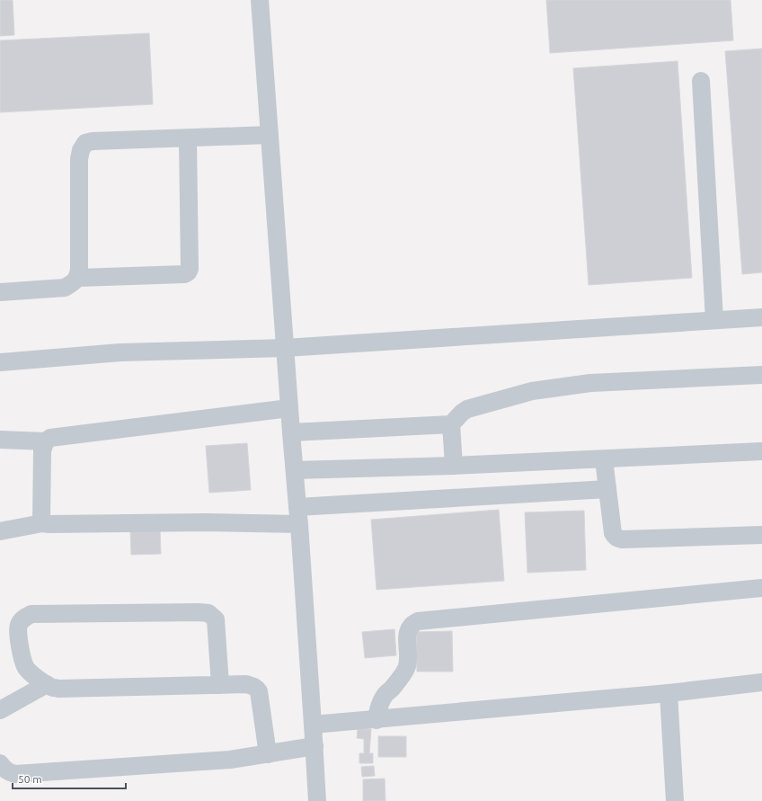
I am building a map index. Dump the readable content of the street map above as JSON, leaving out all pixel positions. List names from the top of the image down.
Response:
{
  "scale_bar": "50 m"
}
